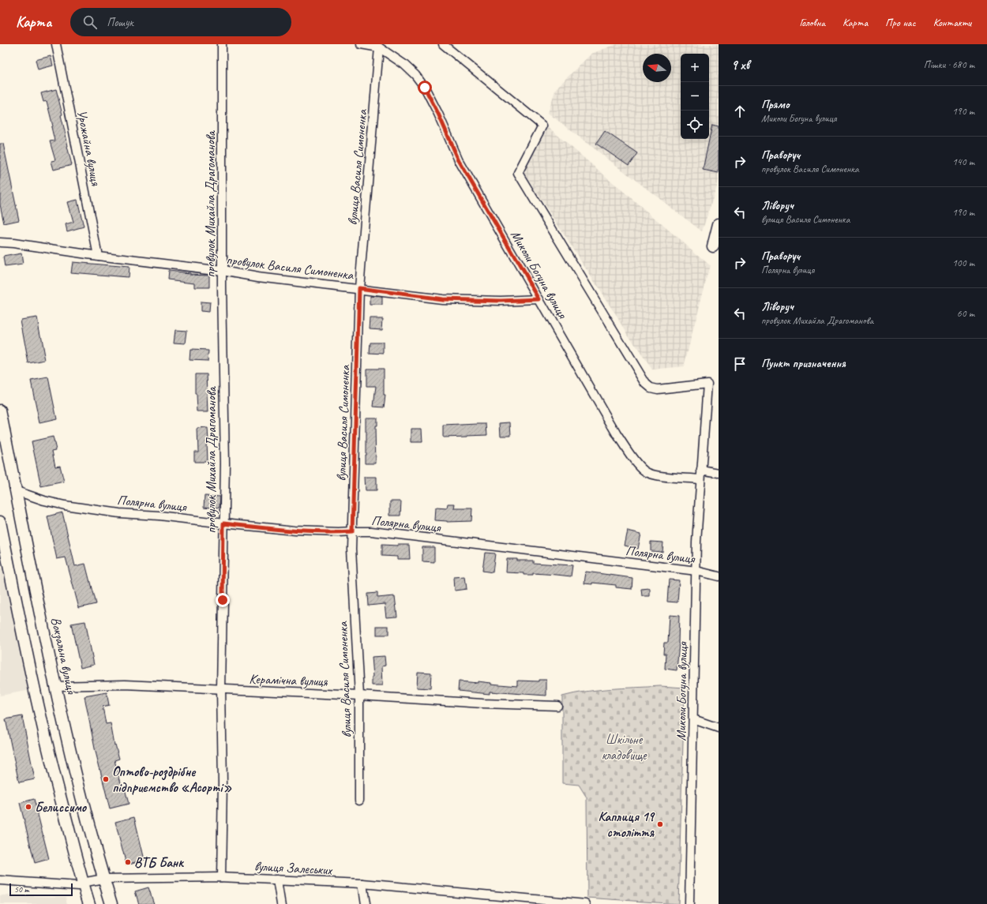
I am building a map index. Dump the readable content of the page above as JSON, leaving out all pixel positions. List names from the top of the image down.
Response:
{
  "streets": {
    "street": [
      "Урожайна вулиця",
      "вулиця Василя Симоненка",
      "провулок Михайла Драгоманова",
      "провулок Василя Симоненка",
      "Миколи Богуна вулиця",
      "Полярна вулиця",
      "Вокзальна вулиця",
      "Керамічна вулиця",
      "вулиця Залеських"
    ]
  },
  "crossings": [
    ["Урожайна вулиця", "провулок Василя Симоненка"],
    ["вулиця Василя Симоненка", "провулок Василя Симоненка"],
    ["вулиця Василя Симоненка", "Миколи Богуна вулиця"],
    ["вулиця Василя Симоненка", "Полярна вулиця"],
    ["вулиця Василя Симоненка", "Керамічна вулиця"],
    ["провулок Михайла Драгоманова", "провулок Василя Симоненка"],
    ["провулок Михайла Драгоманова", "Полярна вулиця"],
    ["провулок Михайла Драгоманова", "Керамічна вулиця"],
    ["провулок Михайла Драгоманова", "вулиця Залеських"],
    ["провулок Василя Симоненка", "Миколи Богуна вулиця"],
    ["Миколи Богуна вулиця", "Полярна вулиця"],
    ["Полярна вулиця", "Вокзальна вулиця"],
    ["Вокзальна вулиця", "Керамічна вулиця"],
    ["Вокзальна вулиця", "вулиця Залеських"]
  ],
  "parks": ["Шкільне кладовище"],
  "places": [
    "Оптово-роздрібне підприємство «Асортi»",
    "Белиссимо",
    "Каплиця 19 століття",
    "ВТБ Банк"
  ],
  "scale_bar": "50 m",
  "north": "left",
  "page": {
    "header": "Карта",
    "search": "Пошук",
    "nav": [
      "Головна",
      "Карта",
      "Про нас",
      "Контакти"
    ],
    "heading": ["9 хв", "Пішки · 680 m"],
    "map_buttons": ["+", "−"],
    "list": [
      ["Прямо", "Миколи Богуна вулиця", "190 m"],
      ["Праворуч", "провулок Василя Симоненка", "140 m"],
      ["Ліворуч", "вулиця Василя Симоненка", "190 m"],
      ["Праворуч", "Полярна вулиця", "100 m"],
      ["Ліворуч", "провулок Михайла Драгоманова", "60 m"],
      "Пункт призначення"
    ],
    "scale": "50 m"
  }
}
